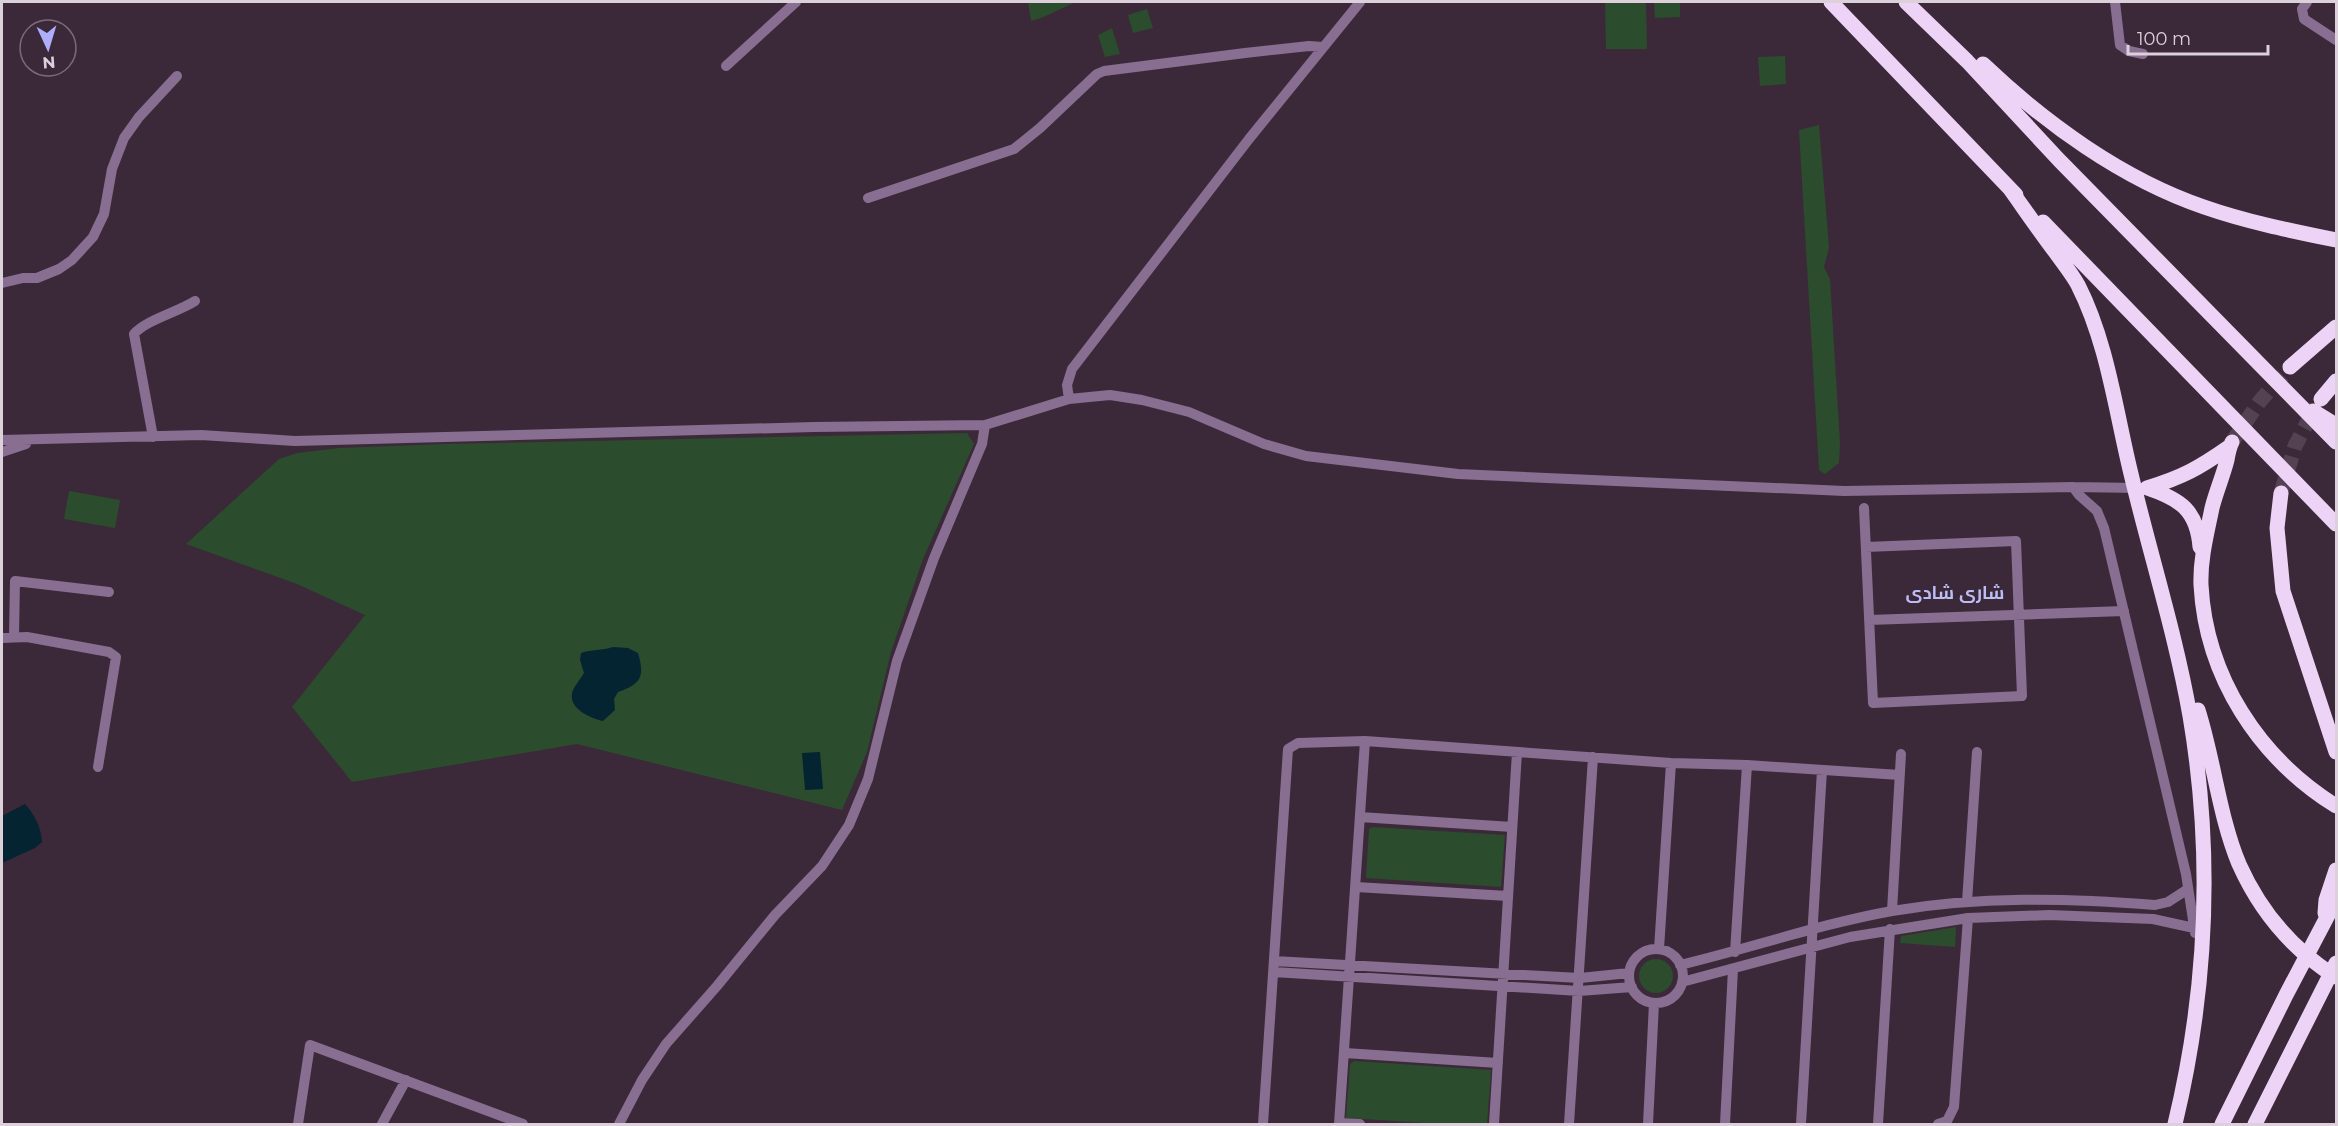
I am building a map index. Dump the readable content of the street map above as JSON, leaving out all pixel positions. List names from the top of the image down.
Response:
{
  "districts": ["شاری شادی"],
  "scale_bar": "100 m",
  "north": "bottom"
}
